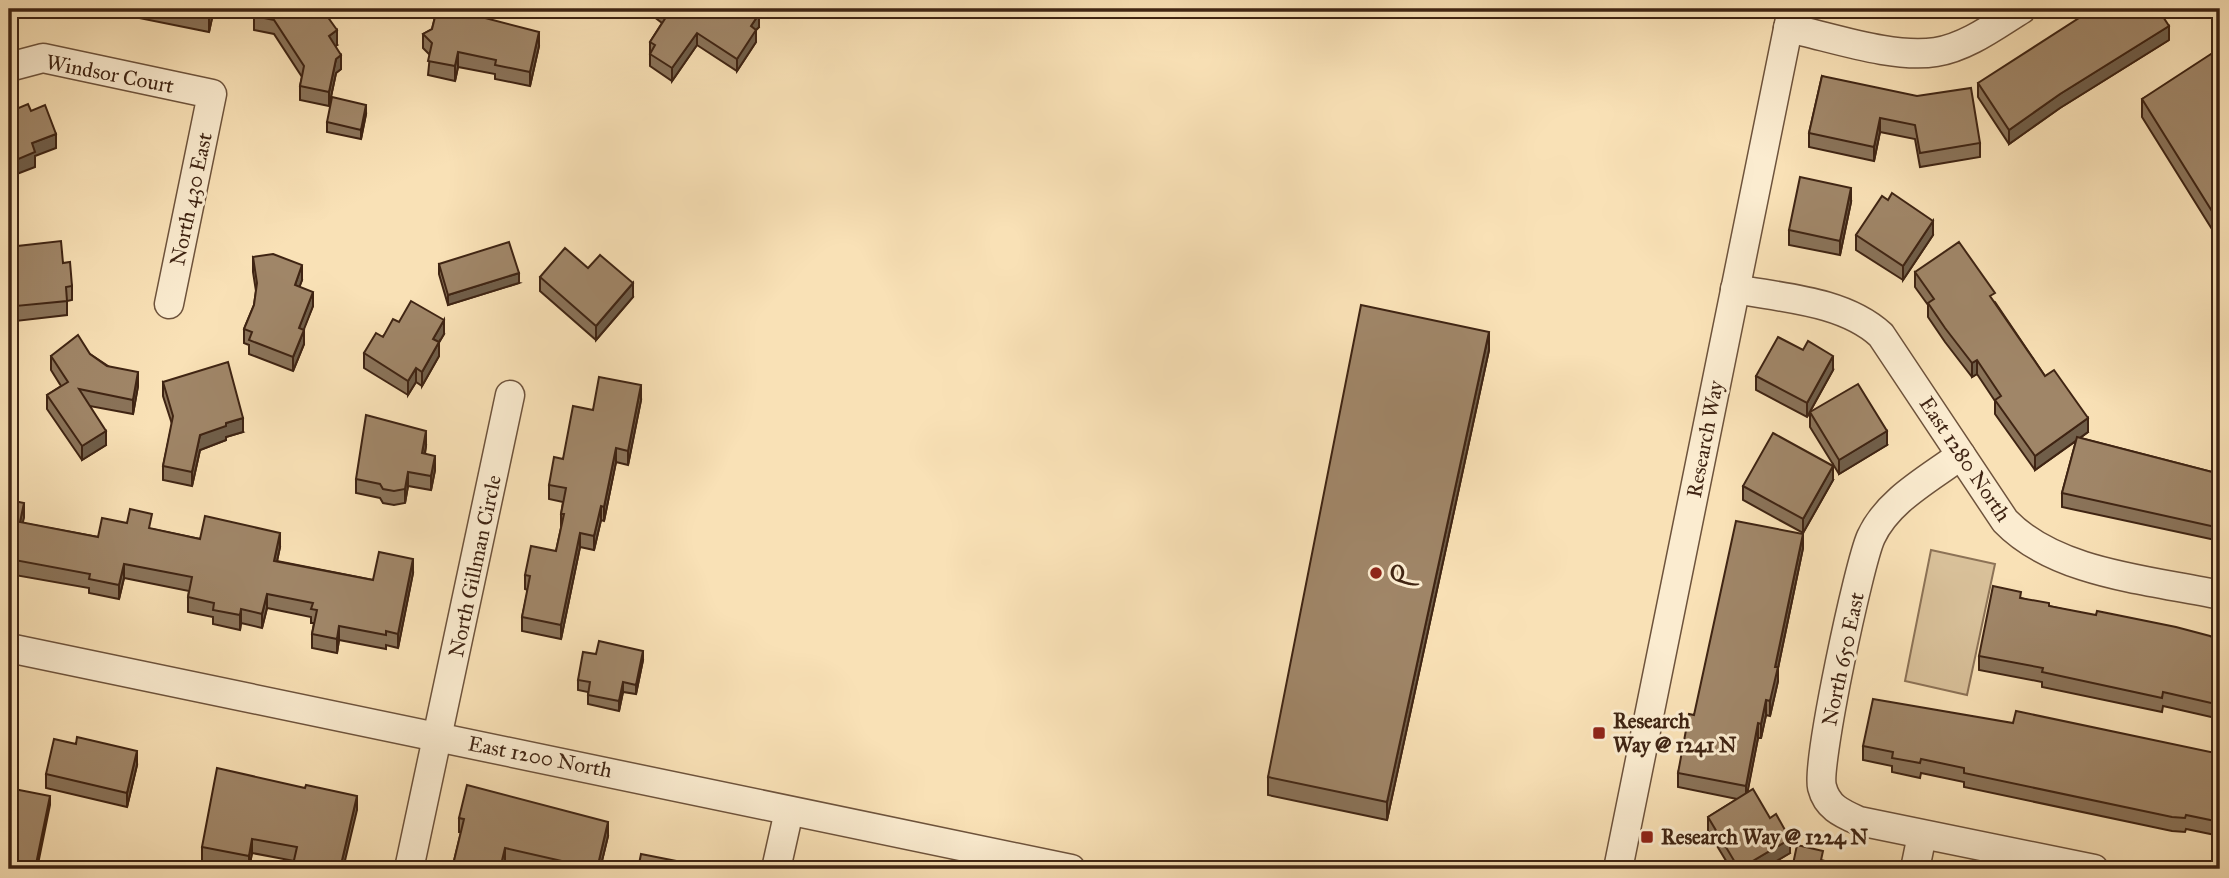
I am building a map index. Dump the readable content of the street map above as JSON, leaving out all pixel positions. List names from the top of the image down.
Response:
{
  "streets": {
    "street": [
      "Windsor Court",
      "North 430 East",
      "Research Way",
      "East 1280 North",
      "North Gillman Circle",
      "North 650 East",
      "East 1200 North"
    ]
  },
  "crossings": [
    ["Windsor Court", "North 430 East"],
    ["Research Way", "East 1280 North"],
    ["East 1280 North", "North 650 East"],
    ["North Gillman Circle", "East 1200 North"]
  ],
  "places": {
    "other": ["Q"],
    "transit": ["Research Way @ 1241 N", "Research Way @ 1224 N"]
  }
}
